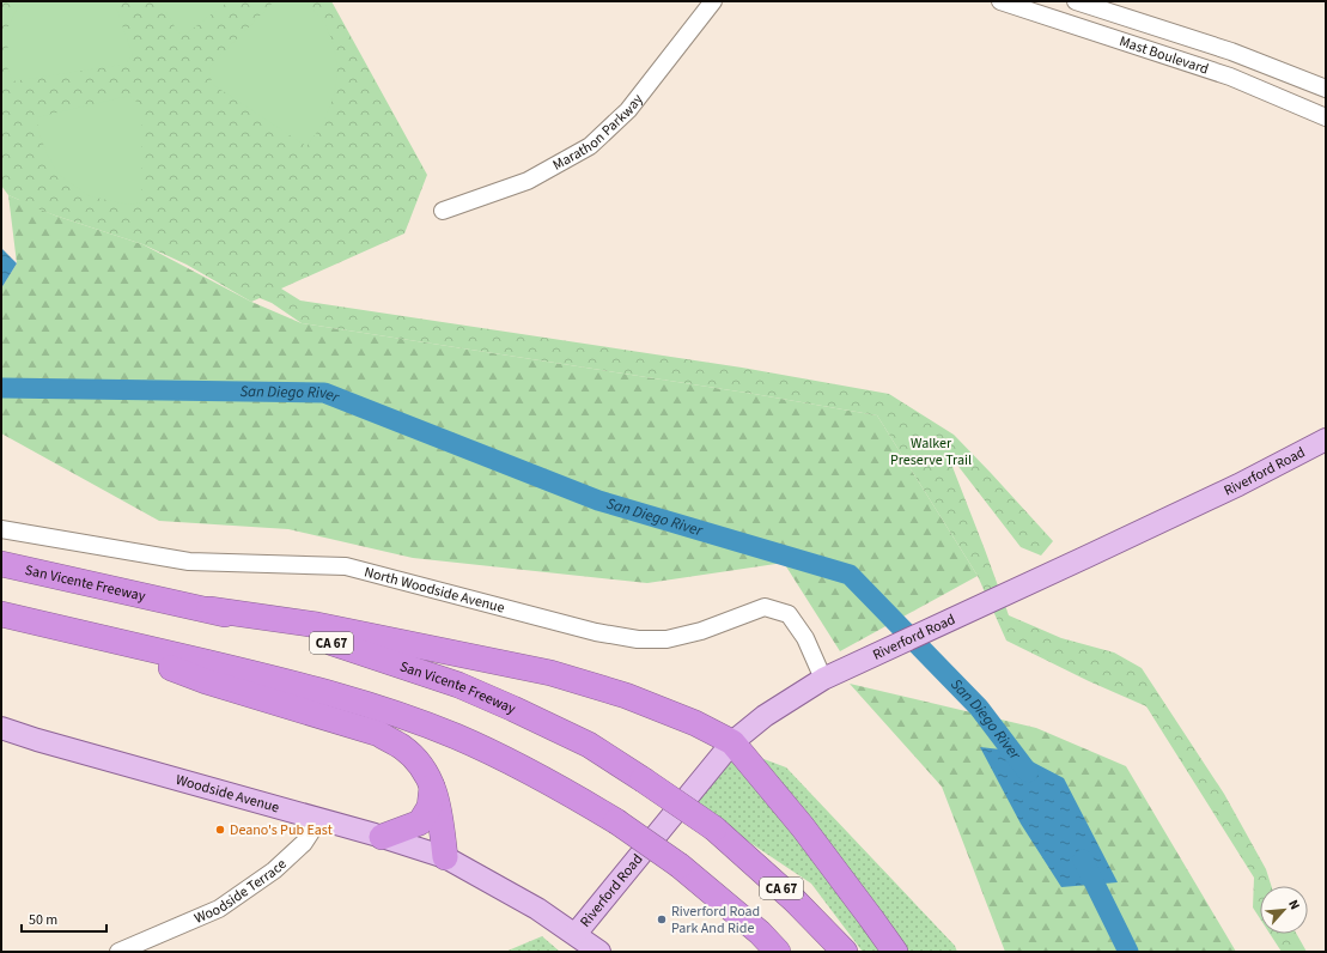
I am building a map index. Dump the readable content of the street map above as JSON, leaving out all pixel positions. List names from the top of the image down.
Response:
{
  "streets": {
    "highway": ["San Vicente Freeway", "CA 67"],
    "main road": ["Riverford Road", "Woodside Avenue"],
    "street": [
      "Mast Boulevard",
      "Marathon Parkway",
      "North Woodside Avenue",
      "Woodside Terrace"
    ]
  },
  "crossings": [
    ["Riverford Road", "North Woodside Avenue"],
    ["Riverford Road", "Woodside Avenue"],
    ["Woodside Avenue", "Woodside Terrace"]
  ],
  "water": ["San Diego River"],
  "parks": ["Walker Preserve Trail"],
  "places": ["Deano's Pub East", "Riverford Road Park And Ride"],
  "scale_bar": "50 m",
  "north": "top right"
}
